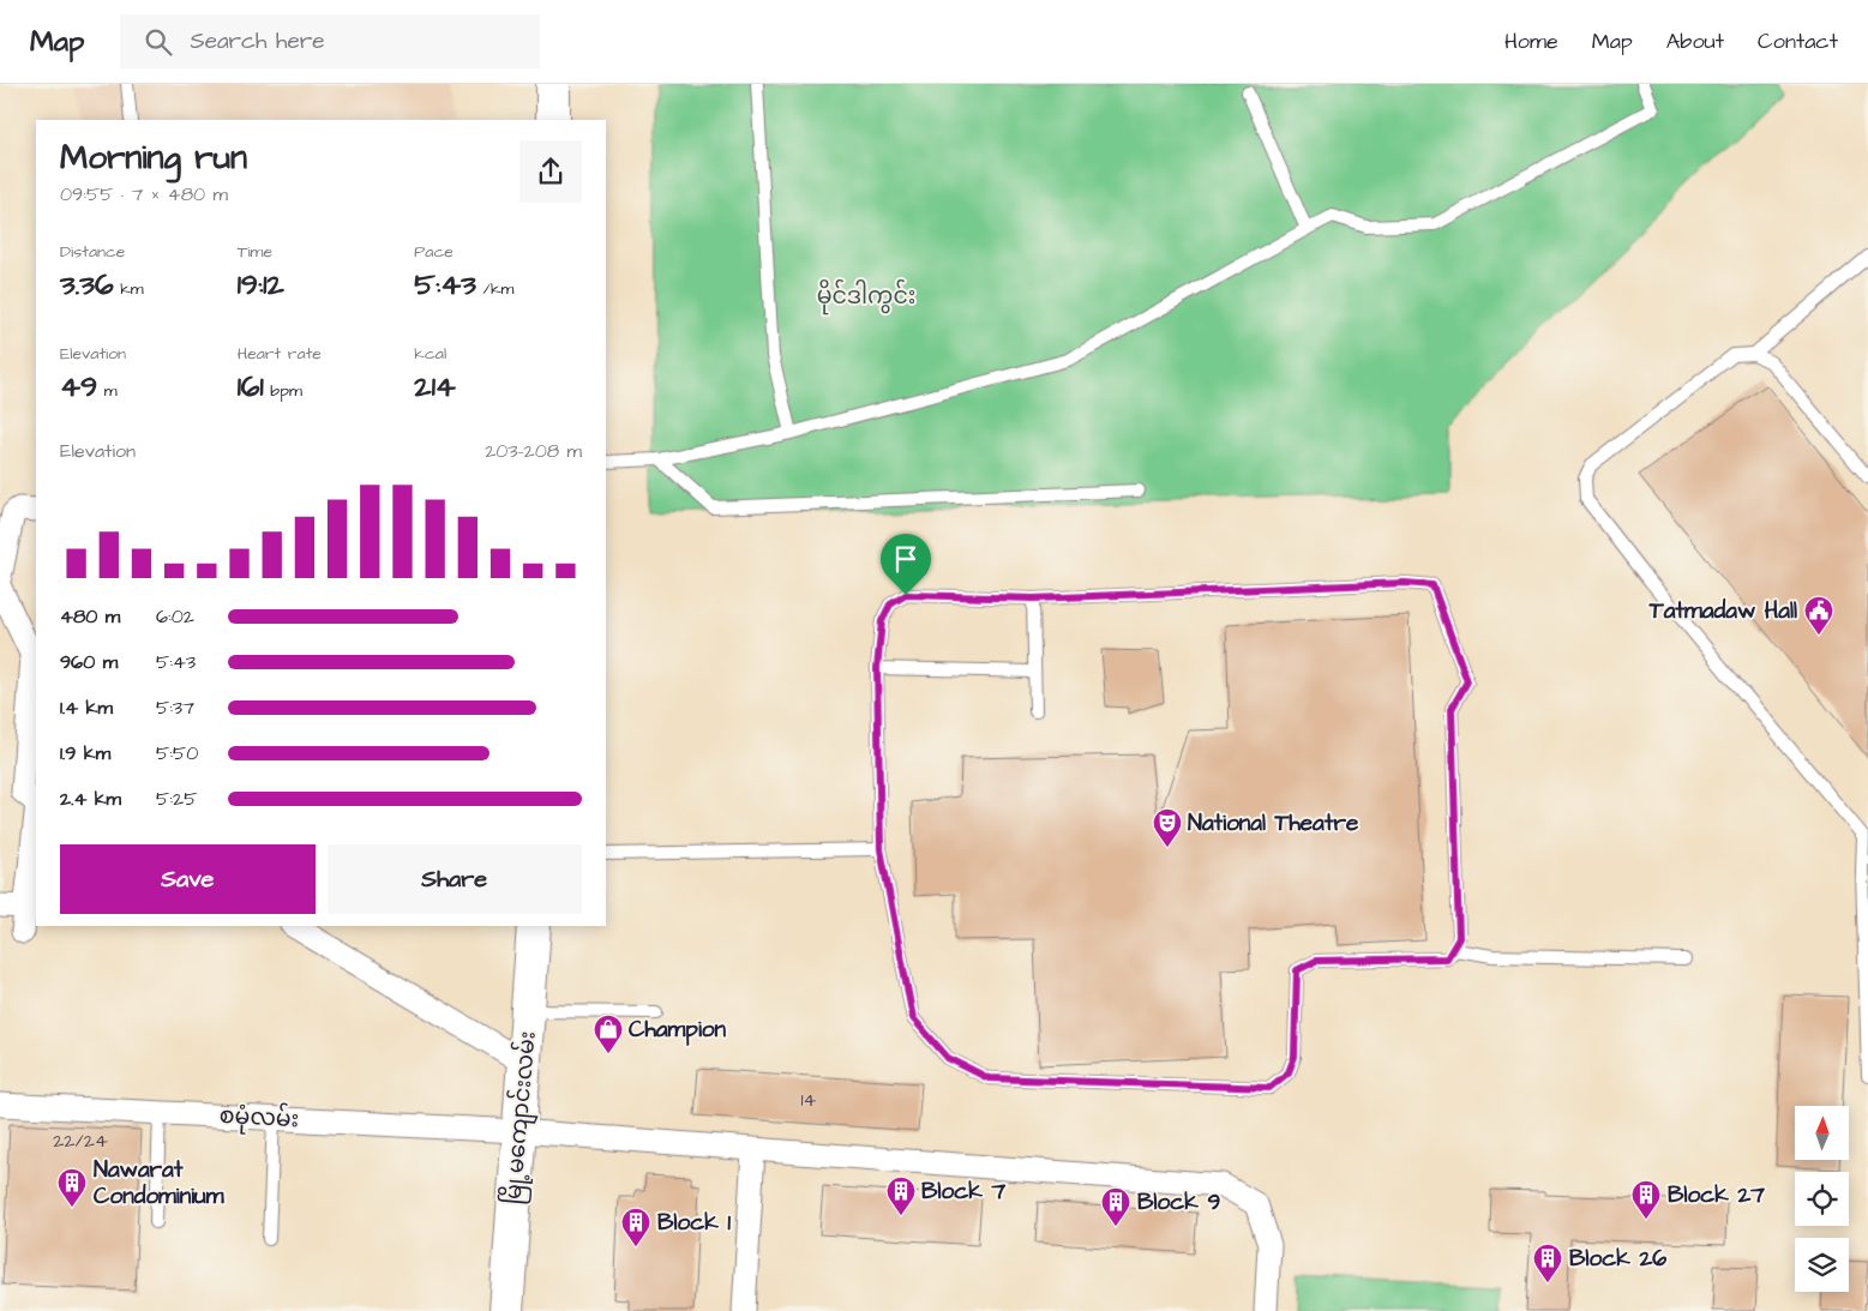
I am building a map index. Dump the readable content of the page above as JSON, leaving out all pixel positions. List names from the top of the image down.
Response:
{
  "streets": {
    "main road": ["မြို့မကျောင်းလမ်း"],
    "street": ["စမုံလမ်း"]
  },
  "crossings": [
    ["စမုံလမ်း", "မြို့မကျောင်းလမ်း"]
  ],
  "parks": ["မိုင်ဒါကွင်း"],
  "places": {
    "public building": ["Tatmadaw Hall"],
    "theatre": ["National Theatre"],
    "shop": ["Champion"],
    "building": [
      "Nawarat Condominium",
      "Block 7",
      "Block 27",
      "Block 9",
      "Block 1",
      "Block 26"
    ]
  },
  "house_numbers": ["14", "22/24"],
  "north": "top",
  "page": {
    "header": "Map",
    "search": "Search here",
    "nav": [
      "Home",
      "Map",
      "About",
      "Contact"
    ],
    "heading": ["Morning run", "09:55 · 7 × 480 m"],
    "stats": [
      ["Distance", "3.36 km"],
      ["Time", "19:12"],
      ["Pace", "5:43 /km"],
      ["Elevation", "49 m"],
      ["Heart rate", "161 bpm"],
      ["kcal", "214"]
    ],
    "chart": ["Elevation", "203–208 m"],
    "list": [
      {
        "name": "480 m",
        "note": "6:02"
      },
      {
        "name": "960 m",
        "note": "5:43"
      },
      {
        "name": "1.4 km",
        "note": "5:37"
      },
      {
        "name": "1.9 km",
        "note": "5:50"
      },
      {
        "name": "2.4 km",
        "note": "5:25"
      }
    ],
    "buttons": ["Save", "Share"]
  }
}
